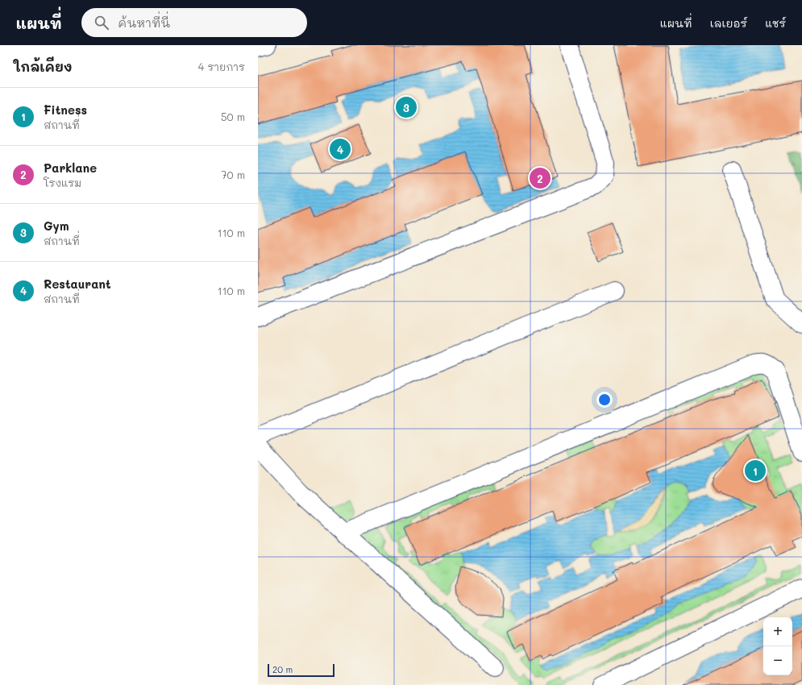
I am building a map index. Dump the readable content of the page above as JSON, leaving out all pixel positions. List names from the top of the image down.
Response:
{
  "scale_bar": "20 m",
  "page": {
    "header": "แผนที่",
    "search": "ค้นหาที่นี่",
    "nav": ["แผนที่", "เลเยอร์", "แชร์"],
    "heading": ["ใกล้เคียง", "4 รายการ"],
    "list": [
      {
        "mark": "1",
        "name": "Fitness",
        "note": "สถานที่",
        "value": "50 m"
      },
      {
        "mark": "2",
        "name": "Parklane",
        "note": "โรงแรม",
        "value": "70 m"
      },
      {
        "mark": "3",
        "name": "Gym",
        "note": "สถานที่",
        "value": "110 m"
      },
      {
        "mark": "4",
        "name": "Restaurant",
        "note": "สถานที่",
        "value": "110 m"
      }
    ],
    "pins": [
      "3",
      "4",
      "2",
      "1"
    ],
    "map_buttons": ["+", "−"],
    "scale": "20 m"
  }
}
